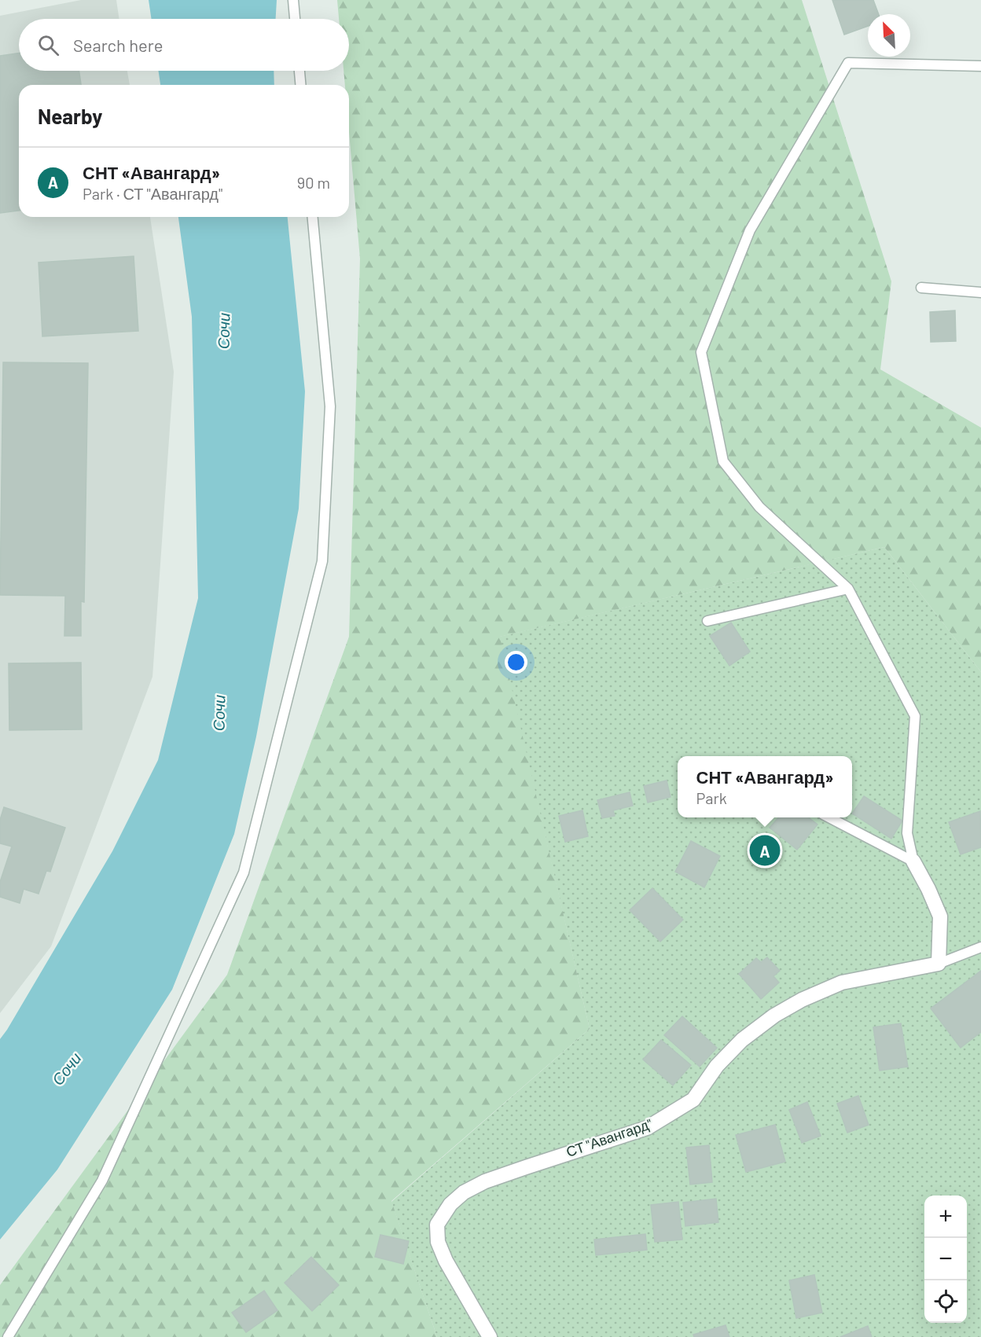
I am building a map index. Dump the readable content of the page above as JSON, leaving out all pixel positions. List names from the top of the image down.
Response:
{
  "streets": {
    "street": ["СТ \"Авангард\""]
  },
  "water": ["Сочи"],
  "north": "top left",
  "page": {
    "search": "Search here",
    "heading": "Nearby",
    "list": [
      {
        "mark": "A",
        "name": "СНТ «Авангард»",
        "note": "Park · СТ \"Авангард\"",
        "value": "90 m"
      }
    ],
    "popup": ["СНТ «Авангард»", "Park"],
    "pins": "A",
    "map_buttons": ["+", "−"]
  }
}
